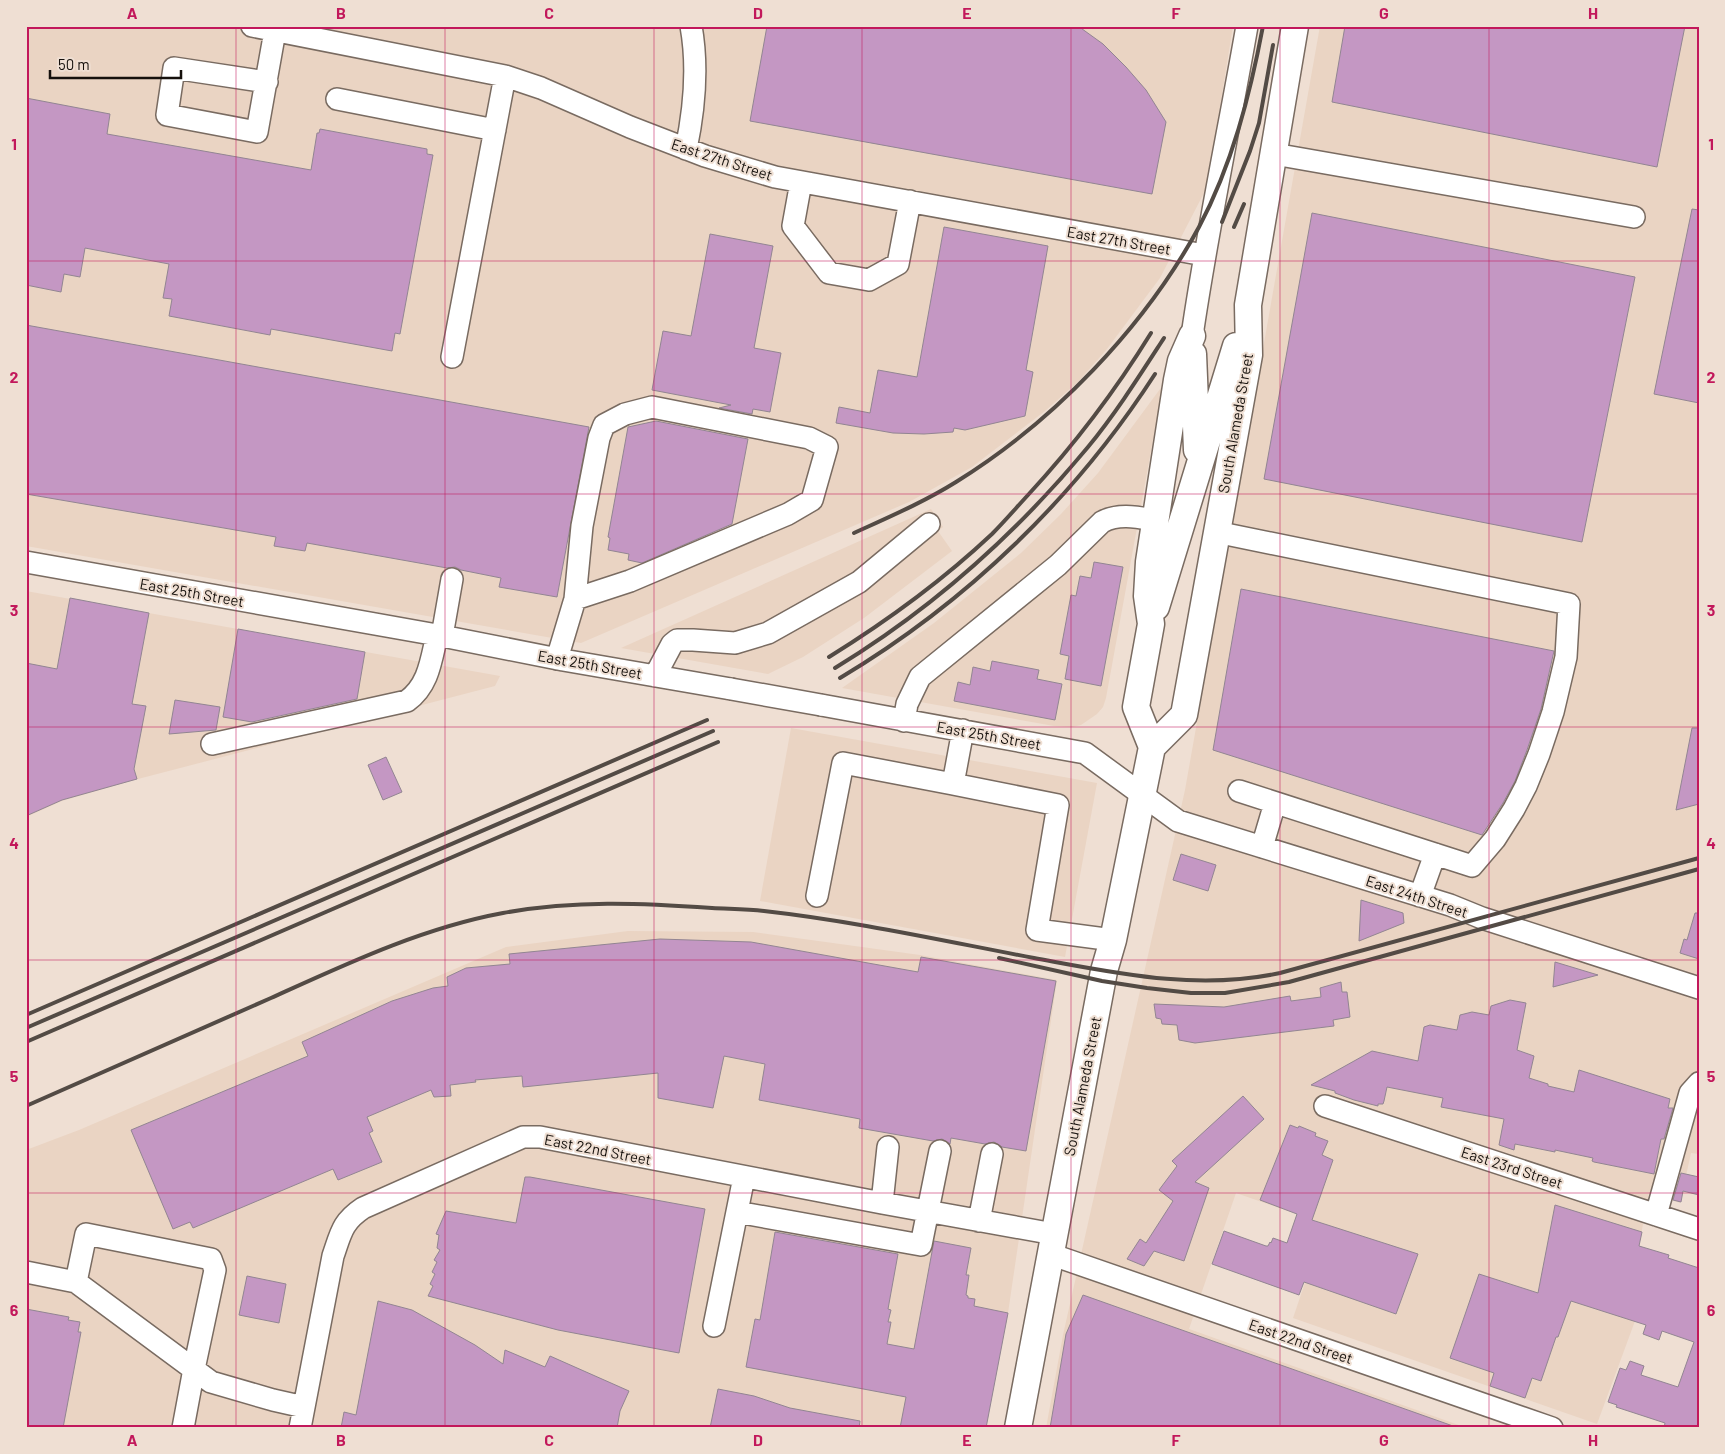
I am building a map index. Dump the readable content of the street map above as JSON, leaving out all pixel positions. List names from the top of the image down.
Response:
{
  "streets": {
    "main road": ["South Alameda Street"],
    "street": [
      "East 27th Street",
      "East 25th Street",
      "East 24th Street",
      "East 22nd Street",
      "East 23rd Street"
    ]
  },
  "crossings": [
    ["South Alameda Street", "East 25th Street"],
    ["South Alameda Street", "East 24th Street"],
    ["South Alameda Street", "East 22nd Street"],
    ["East 25th Street", "East 24th Street"]
  ],
  "scale_bar": "50 m",
  "grid": {
    "columns": [
      "A",
      "B",
      "C",
      "D",
      "E",
      "F",
      "G",
      "H"
    ],
    "rows": [
      "1",
      "2",
      "3",
      "4",
      "5",
      "6"
    ]
  }
}
